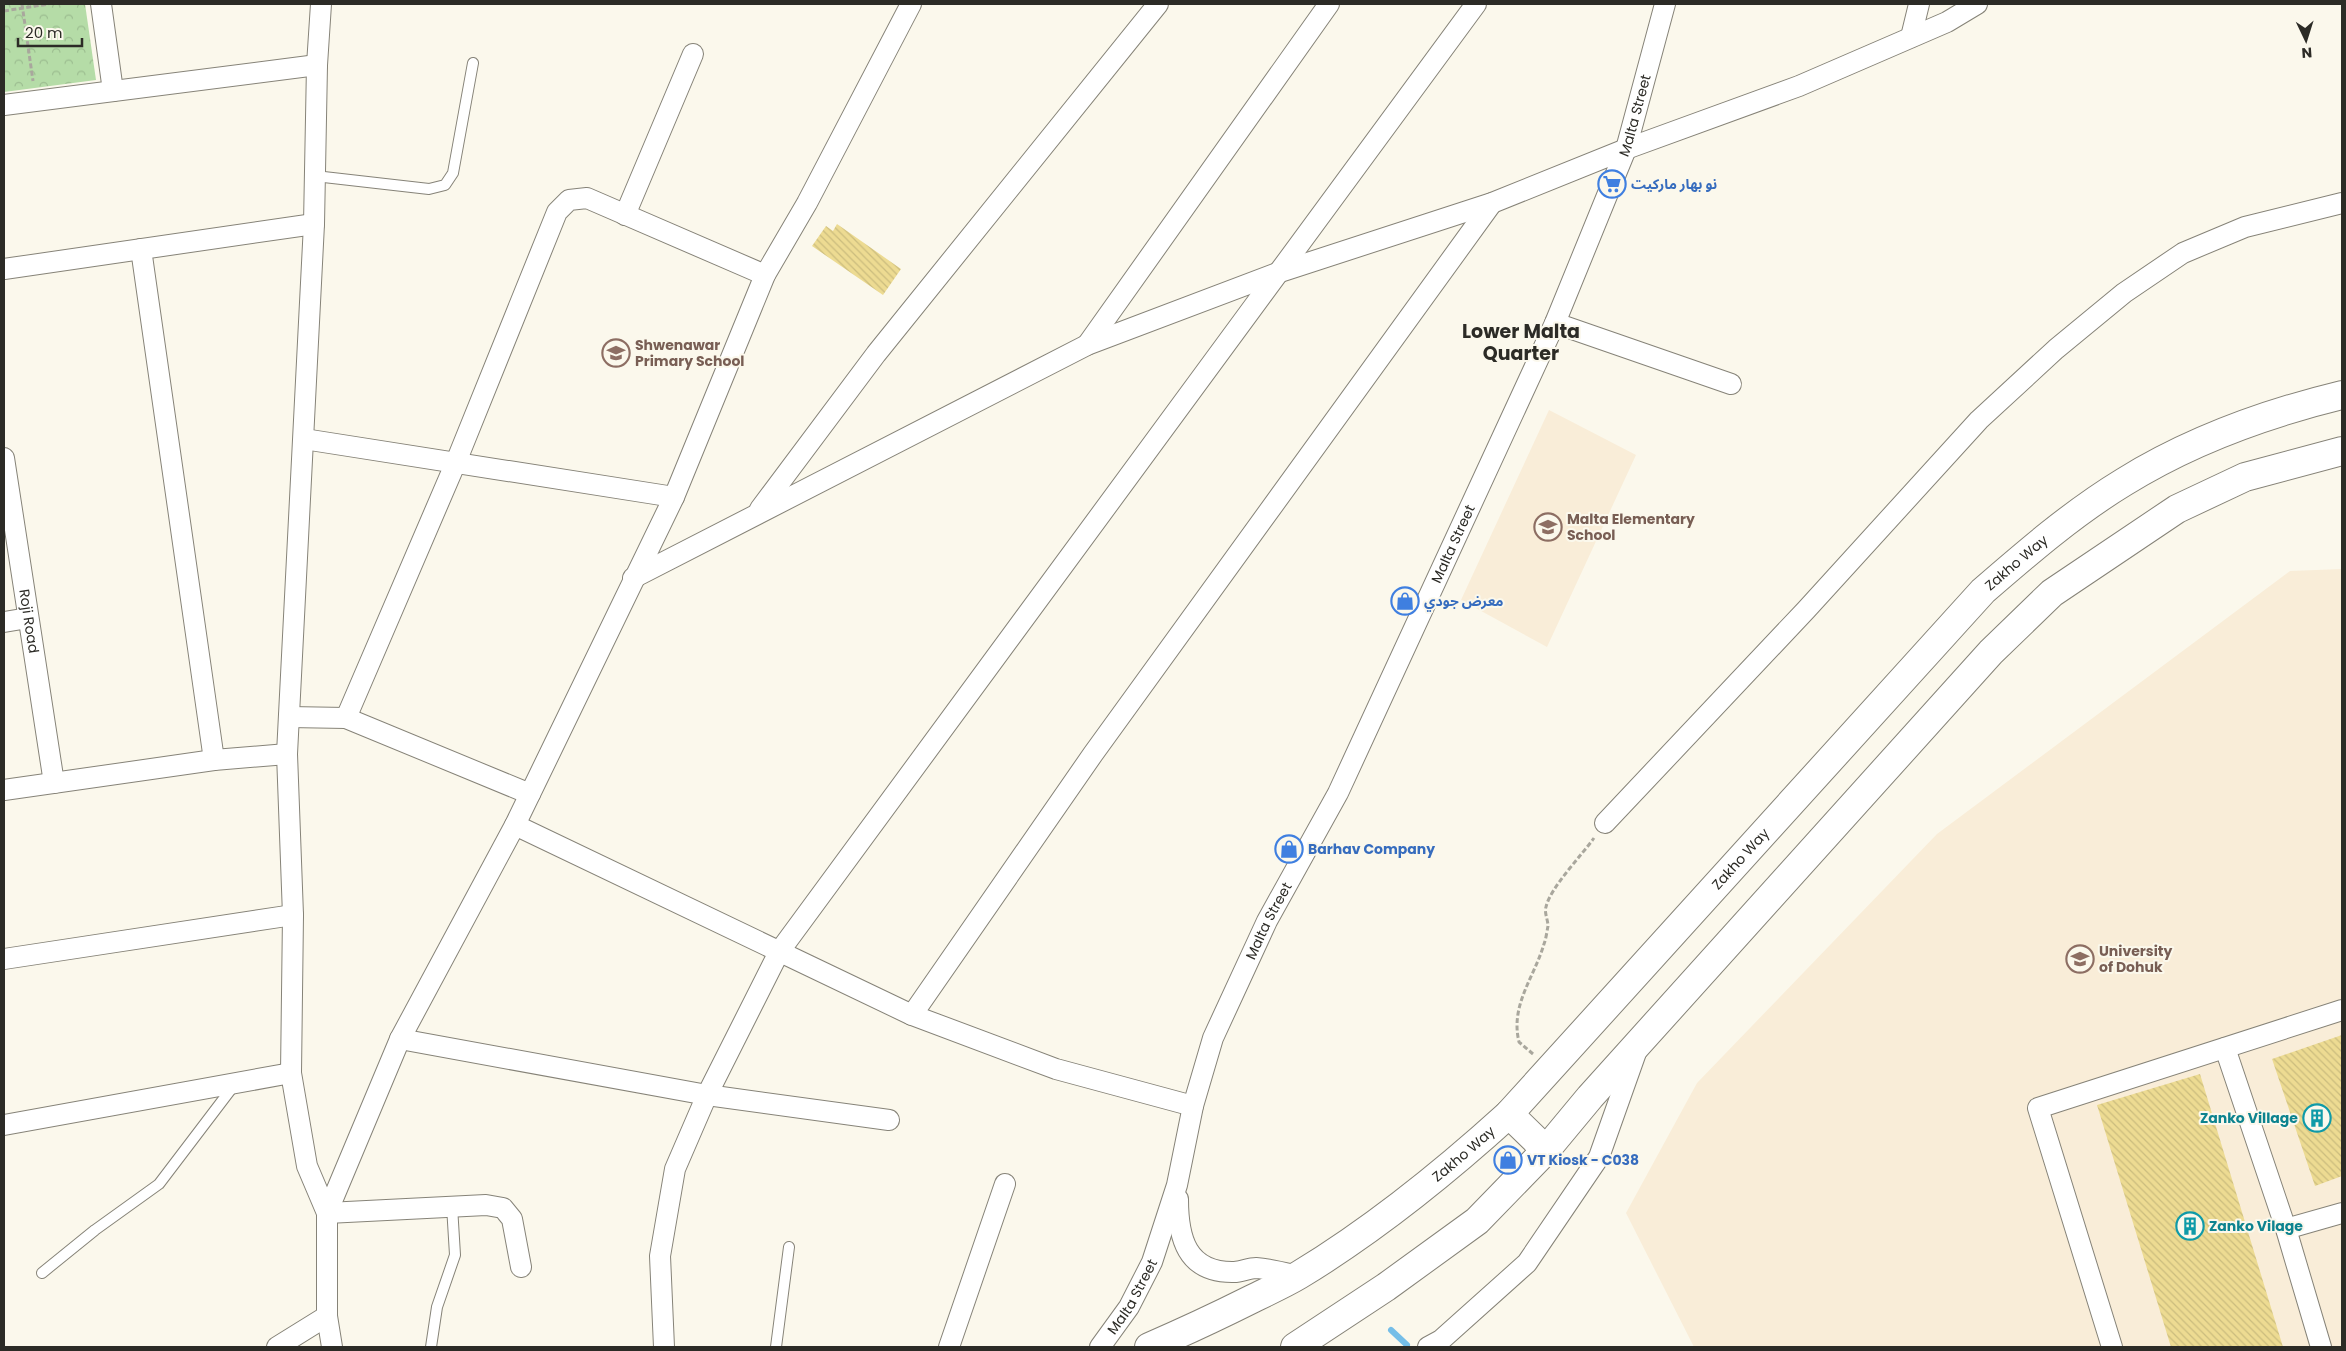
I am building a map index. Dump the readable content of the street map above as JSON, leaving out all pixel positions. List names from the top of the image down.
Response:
{
  "streets": {
    "highway": ["Zakho Way"],
    "street": ["Malta Street", "Roji Road"]
  },
  "crossings": [
    ["Malta Street", "Zakho Way"]
  ],
  "districts": ["Lower Malta Quarter"],
  "places": {
    "supermarket": ["نو بهار ماركيت"],
    "school or university": ["Shwenawar Primary School", "Malta Elementary School", "University of Dohuk"],
    "shop": ["معرض جودي", "Barhav Company", "VT Kiosk - C038"],
    "building": ["Zanko Village", "Zanko Vilage"]
  },
  "scale_bar": "20 m",
  "north": "bottom"
}
